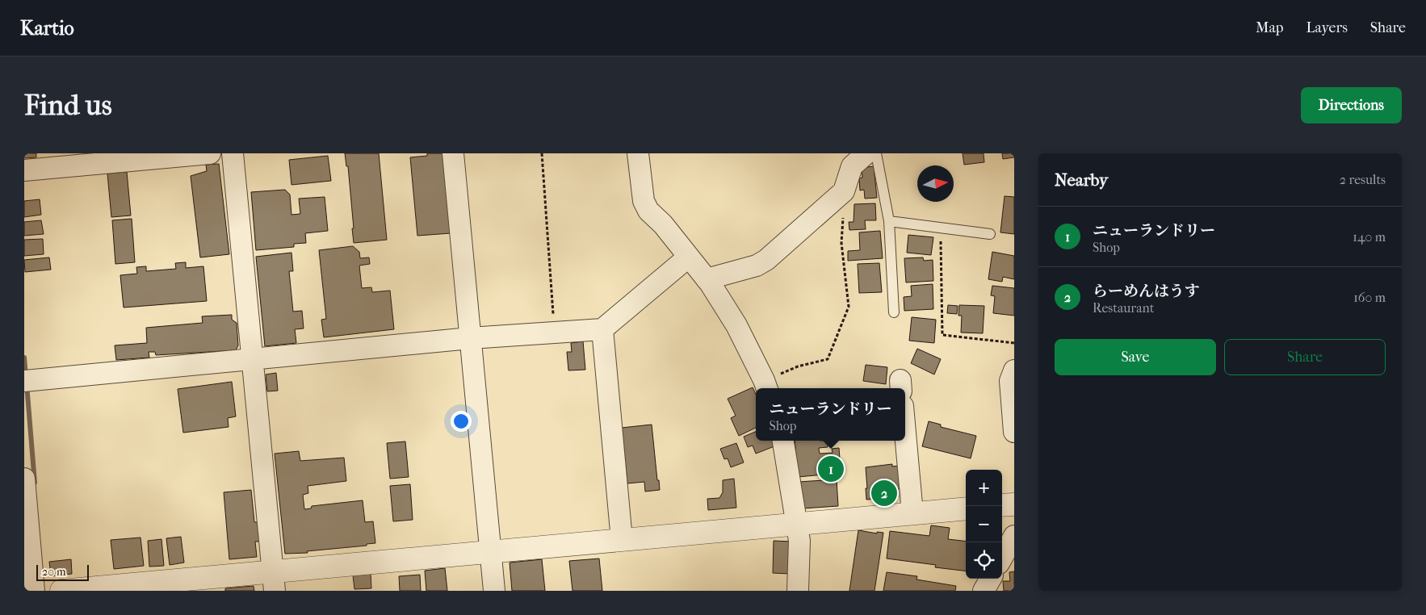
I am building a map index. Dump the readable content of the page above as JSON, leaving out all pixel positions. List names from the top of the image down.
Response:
{
  "scale_bar": "20 m",
  "north": "right",
  "page": {
    "header": "Kartio",
    "nav": ["Map", "Layers", "Share"],
    "buttons": [
      "Directions",
      ["Save", "Share"]
    ],
    "title": "Find us",
    "heading": ["Nearby", "2 results"],
    "list": [
      {
        "mark": "1",
        "name": "ニューランドリー",
        "note": "Shop",
        "value": "140 m"
      },
      {
        "mark": "2",
        "name": "らーめんはうす",
        "note": "Restaurant",
        "value": "160 m"
      }
    ],
    "popup": ["ニューランドリー", "Shop"],
    "pins": ["1", "2"],
    "map_buttons": ["+", "−"],
    "scale": "20 m"
  }
}
